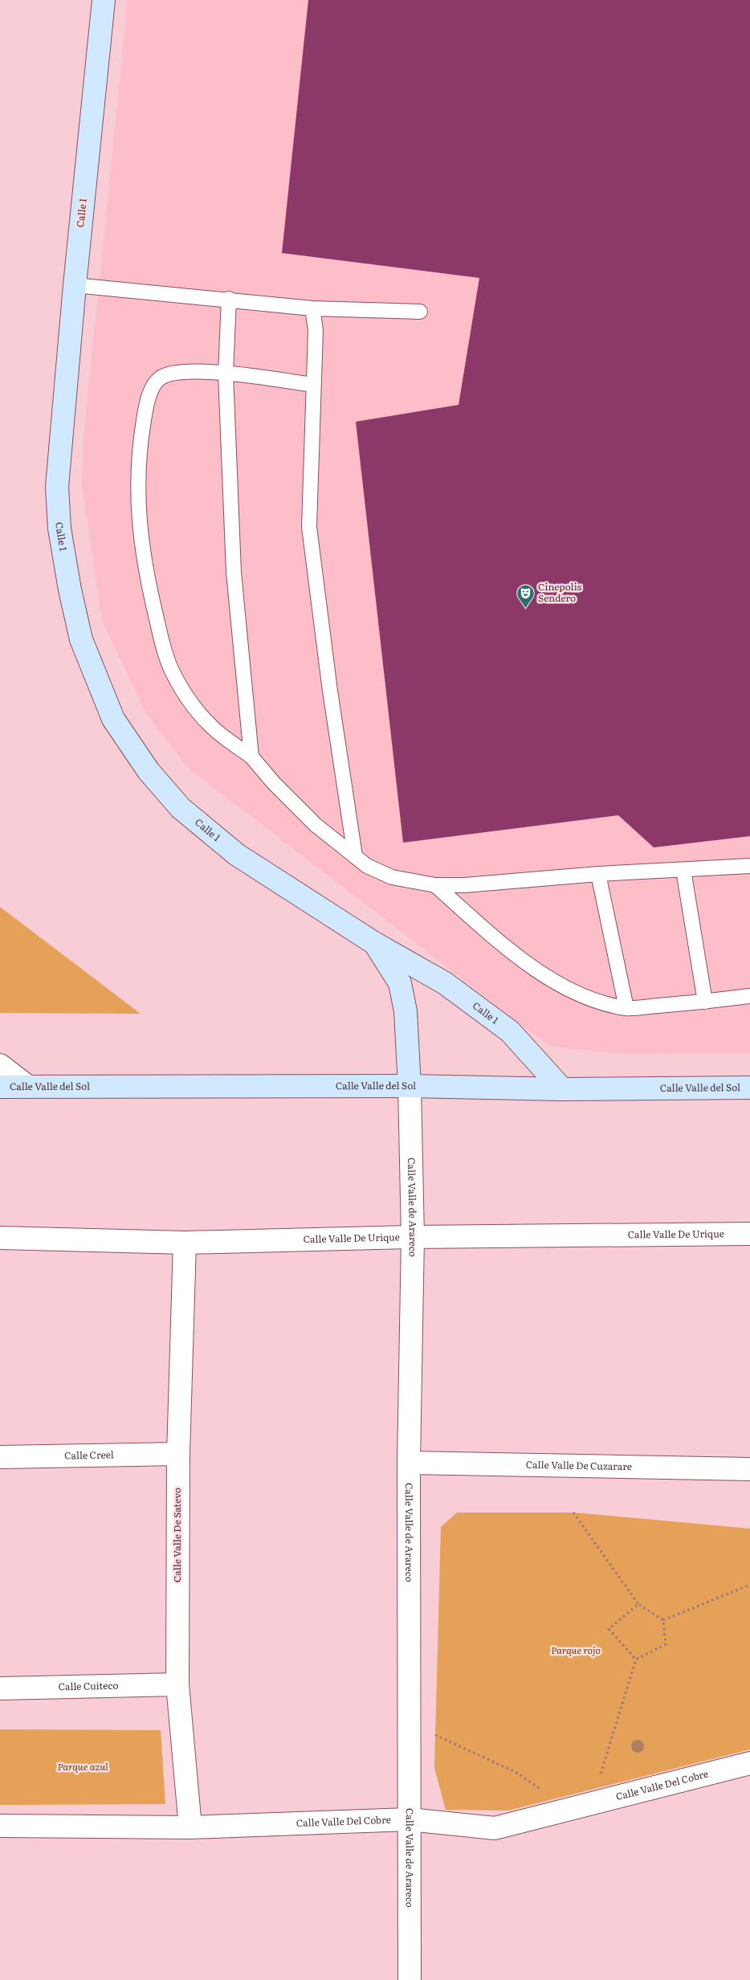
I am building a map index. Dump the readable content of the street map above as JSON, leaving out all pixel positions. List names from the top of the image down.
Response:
{
  "streets": {
    "street": [
      "Calle 1",
      "Calle Valle del Sol",
      "Calle Valle de Arareco",
      "Calle Valle De Urique",
      "Calle Creel",
      "Calle Valle De Cuzarare",
      "Calle Valle De Satevo",
      "Calle Cuiteco",
      "Calle Valle Del Cobre"
    ]
  },
  "crossings": [
    ["Calle 1", "Calle Valle del Sol"],
    ["Calle 1", "Calle Valle de Arareco"],
    ["Calle Valle del Sol", "Calle Valle de Arareco"],
    ["Calle Valle de Arareco", "Calle Valle De Urique"],
    ["Calle Valle de Arareco", "Calle Valle De Cuzarare"],
    ["Calle Valle de Arareco", "Calle Valle Del Cobre"],
    ["Calle Valle De Urique", "Calle Valle De Satevo"],
    ["Calle Creel", "Calle Valle De Satevo"],
    ["Calle Valle De Satevo", "Calle Cuiteco"],
    ["Calle Valle De Satevo", "Calle Valle Del Cobre"]
  ],
  "parks": ["Parque rojo", "Parque azul"],
  "places": {
    "theatre": ["Cinepolis Sendero"]
  }
}
